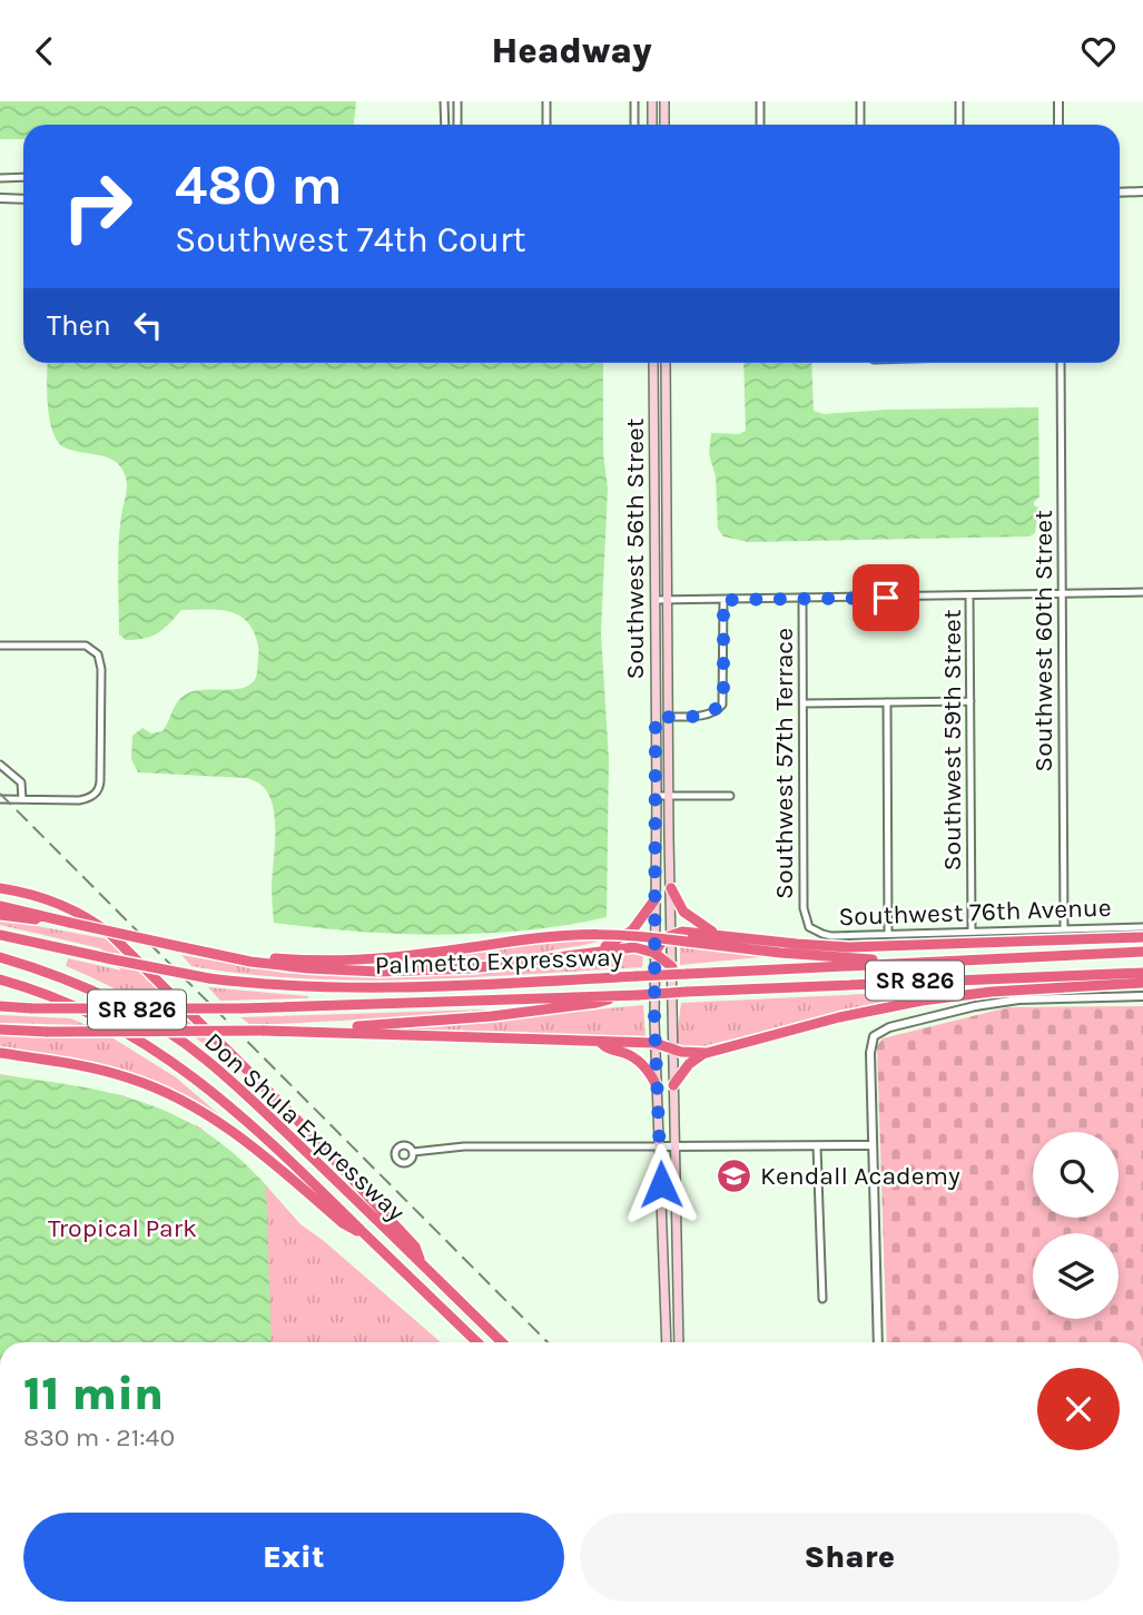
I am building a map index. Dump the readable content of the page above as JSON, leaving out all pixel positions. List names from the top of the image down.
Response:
{
  "streets": {
    "highway": ["Palmetto Expressway", "SR 826", "Don Shula Expressway"],
    "main road": ["Southwest 56th Street"],
    "street": [
      "Southwest 60th Street",
      "Southwest 59th Street",
      "Southwest 57th Terrace",
      "Southwest 76th Avenue"
    ]
  },
  "crossings": [
    ["Southwest 60th Street", "Southwest 76th Avenue"],
    ["Southwest 59th Street", "Southwest 76th Avenue"],
    ["Southwest 57th Terrace", "Southwest 76th Avenue"]
  ],
  "parks": ["Tropical Park"],
  "places": {
    "school or university": ["Kendall Academy"]
  },
  "page": {
    "header": "Headway",
    "turn": ["480 m", "Southwest 74th Court"],
    "then": "Then",
    "heading": ["11 min", "830 m · 21:40"],
    "buttons": ["Exit", "Share"]
  }
}
